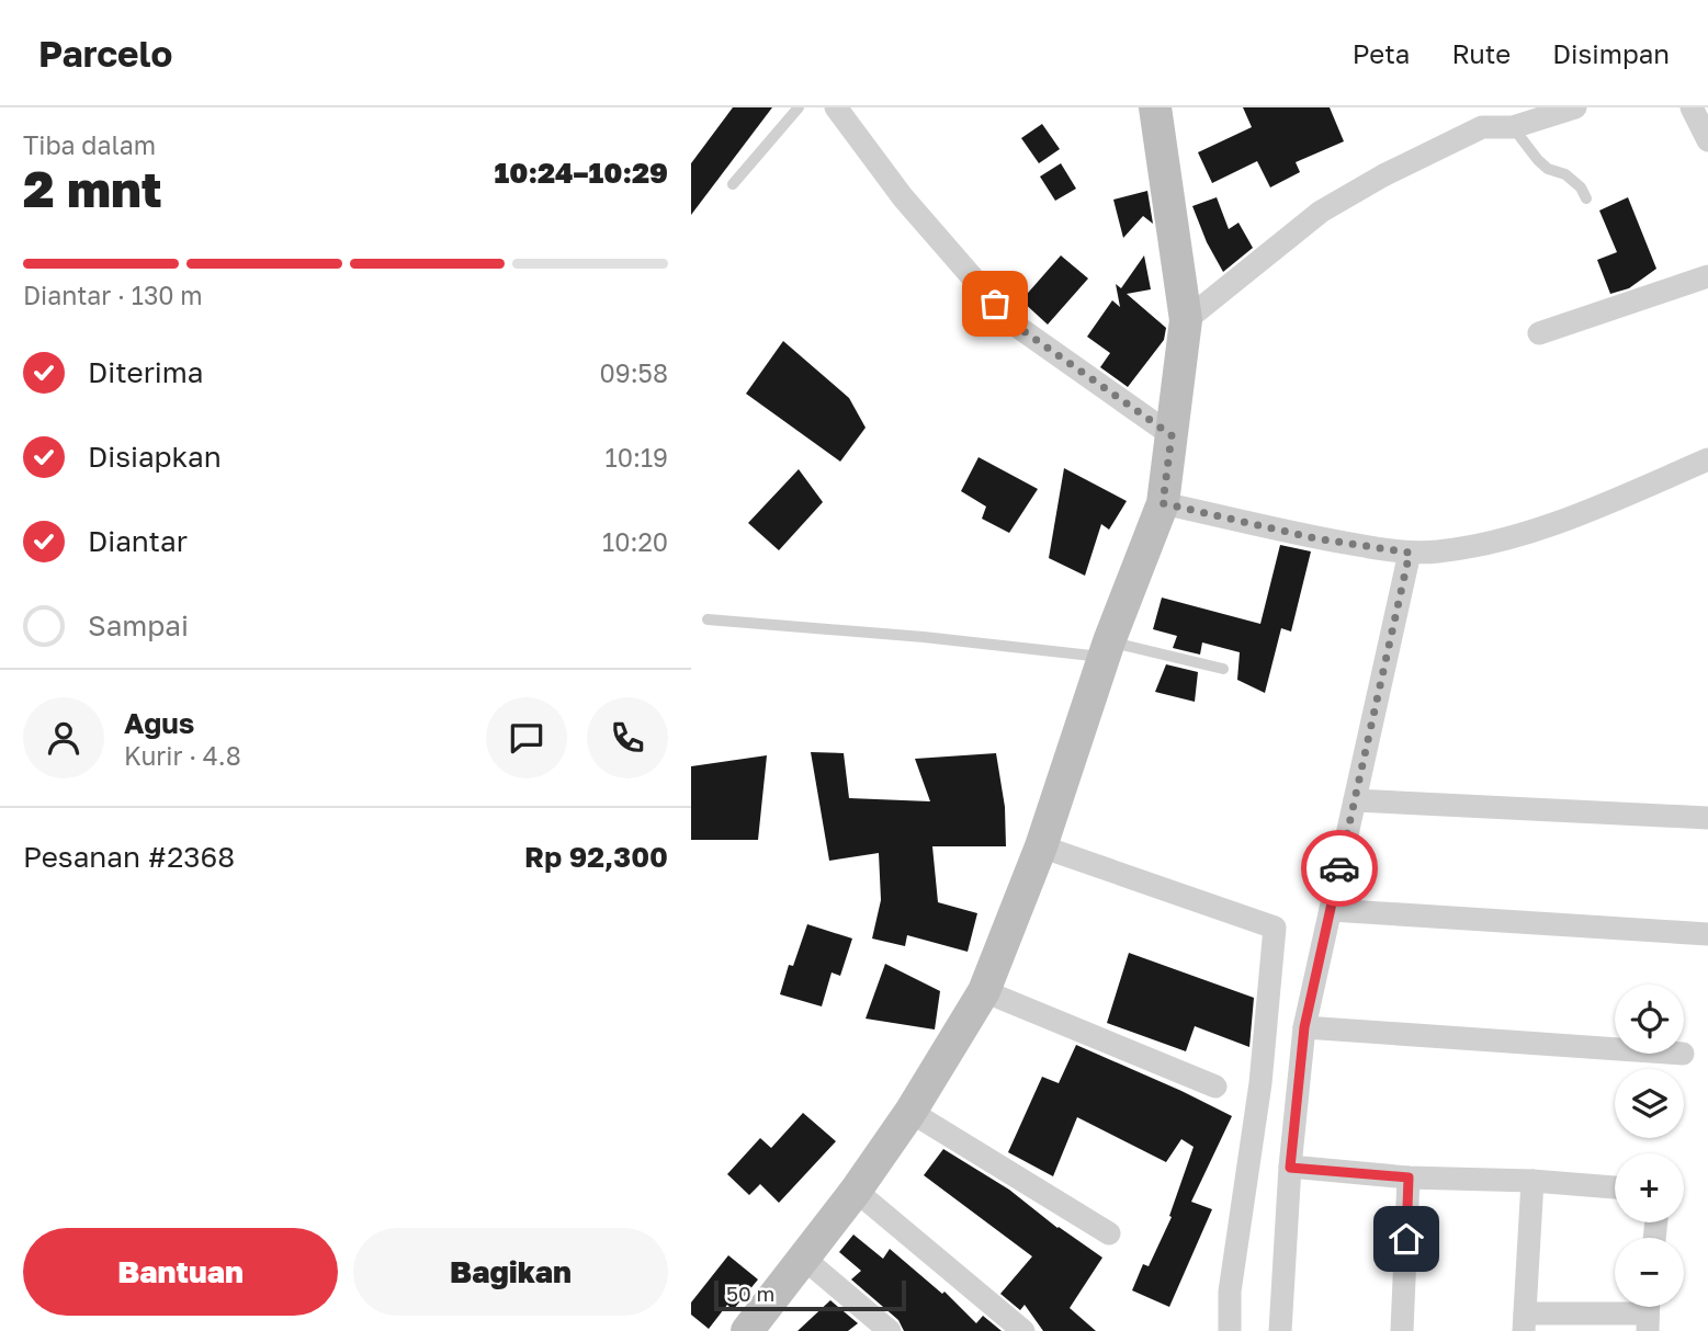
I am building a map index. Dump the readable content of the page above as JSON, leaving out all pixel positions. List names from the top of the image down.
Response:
{
  "scale_bar": "50 m",
  "page": {
    "header": "Parcelo",
    "nav": ["Peta", "Rute", "Disimpan"],
    "heading": ["2 mnt", "Tiba dalam", "10:24–10:29"],
    "panel": [
      "Agus",
      "Kurir · 4.8",
      "Pesanan #2368",
      "Rp 92,300"
    ],
    "bar": "Diantar · 130 m",
    "list": [
      ["Diterima", "09:58"],
      ["Disiapkan", "10:19"],
      ["Diantar", "10:20"],
      "Sampai"
    ],
    "map_buttons": ["+", "−"],
    "buttons": ["Bantuan", "Bagikan"],
    "scale": "50 m"
  }
}
